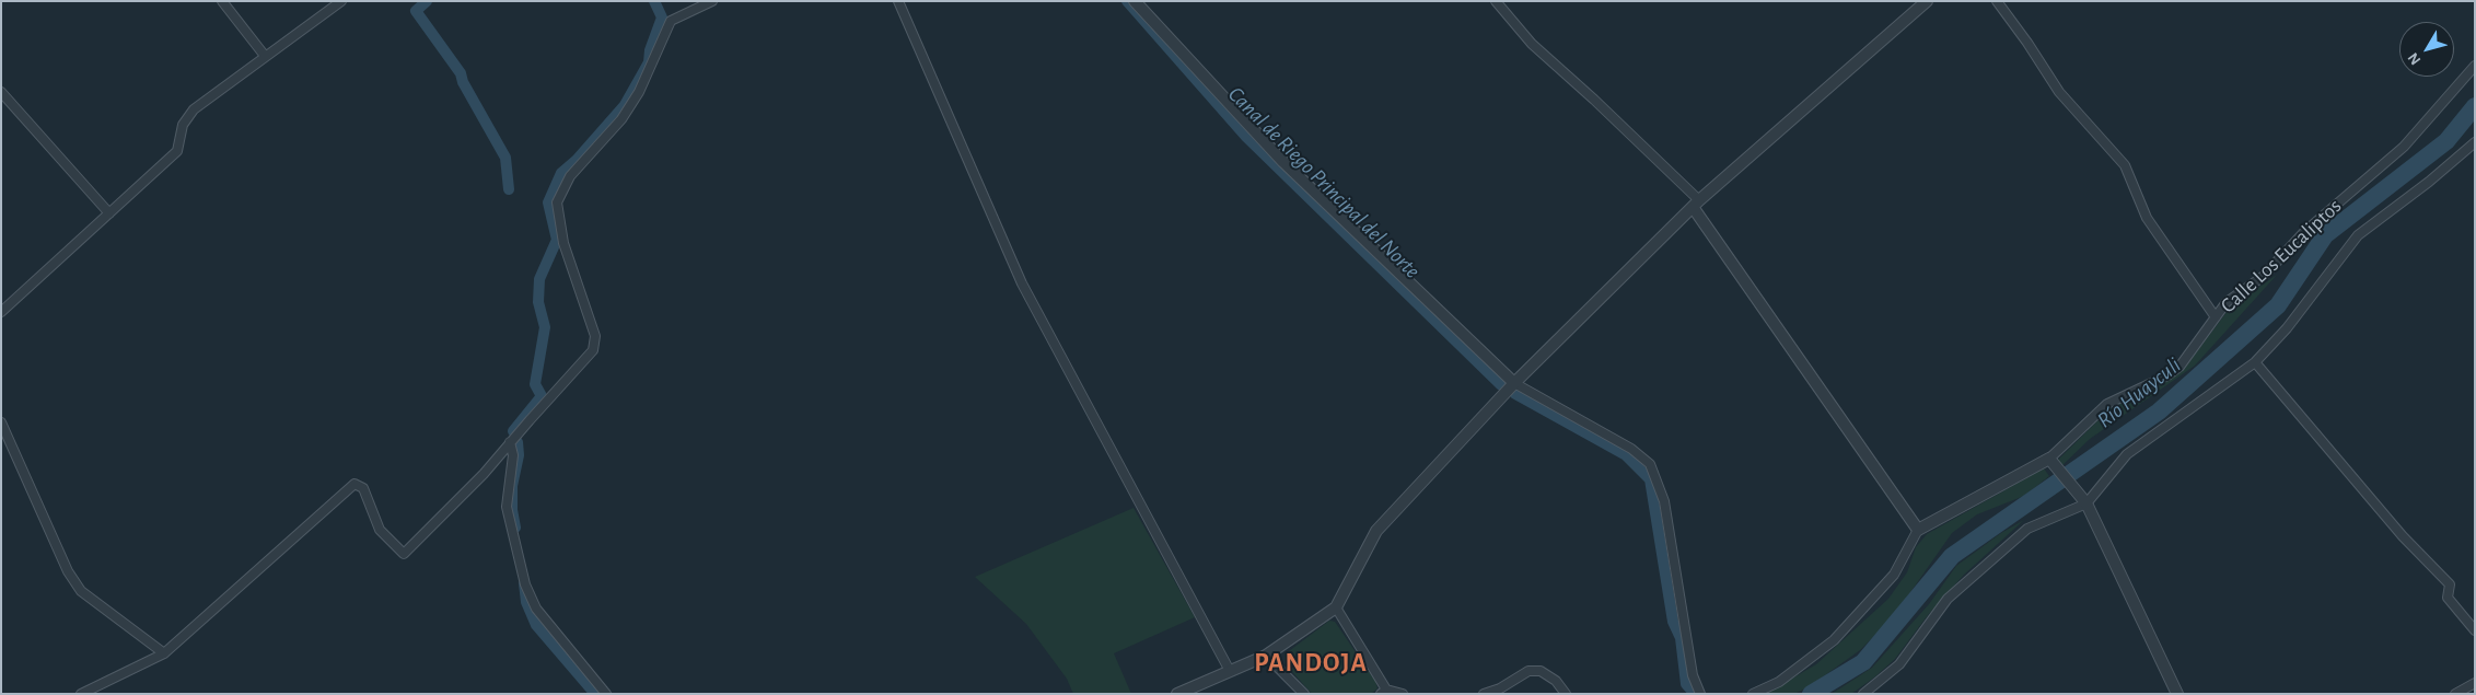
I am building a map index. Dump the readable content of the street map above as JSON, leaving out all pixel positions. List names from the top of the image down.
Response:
{
  "streets": {
    "street": ["Calle Los Eucaliptos"]
  },
  "districts": ["PANDOJA"],
  "water": ["Canal de Riego Principal del Norte", "Río Huayculi"],
  "north": "bottom left"
}
